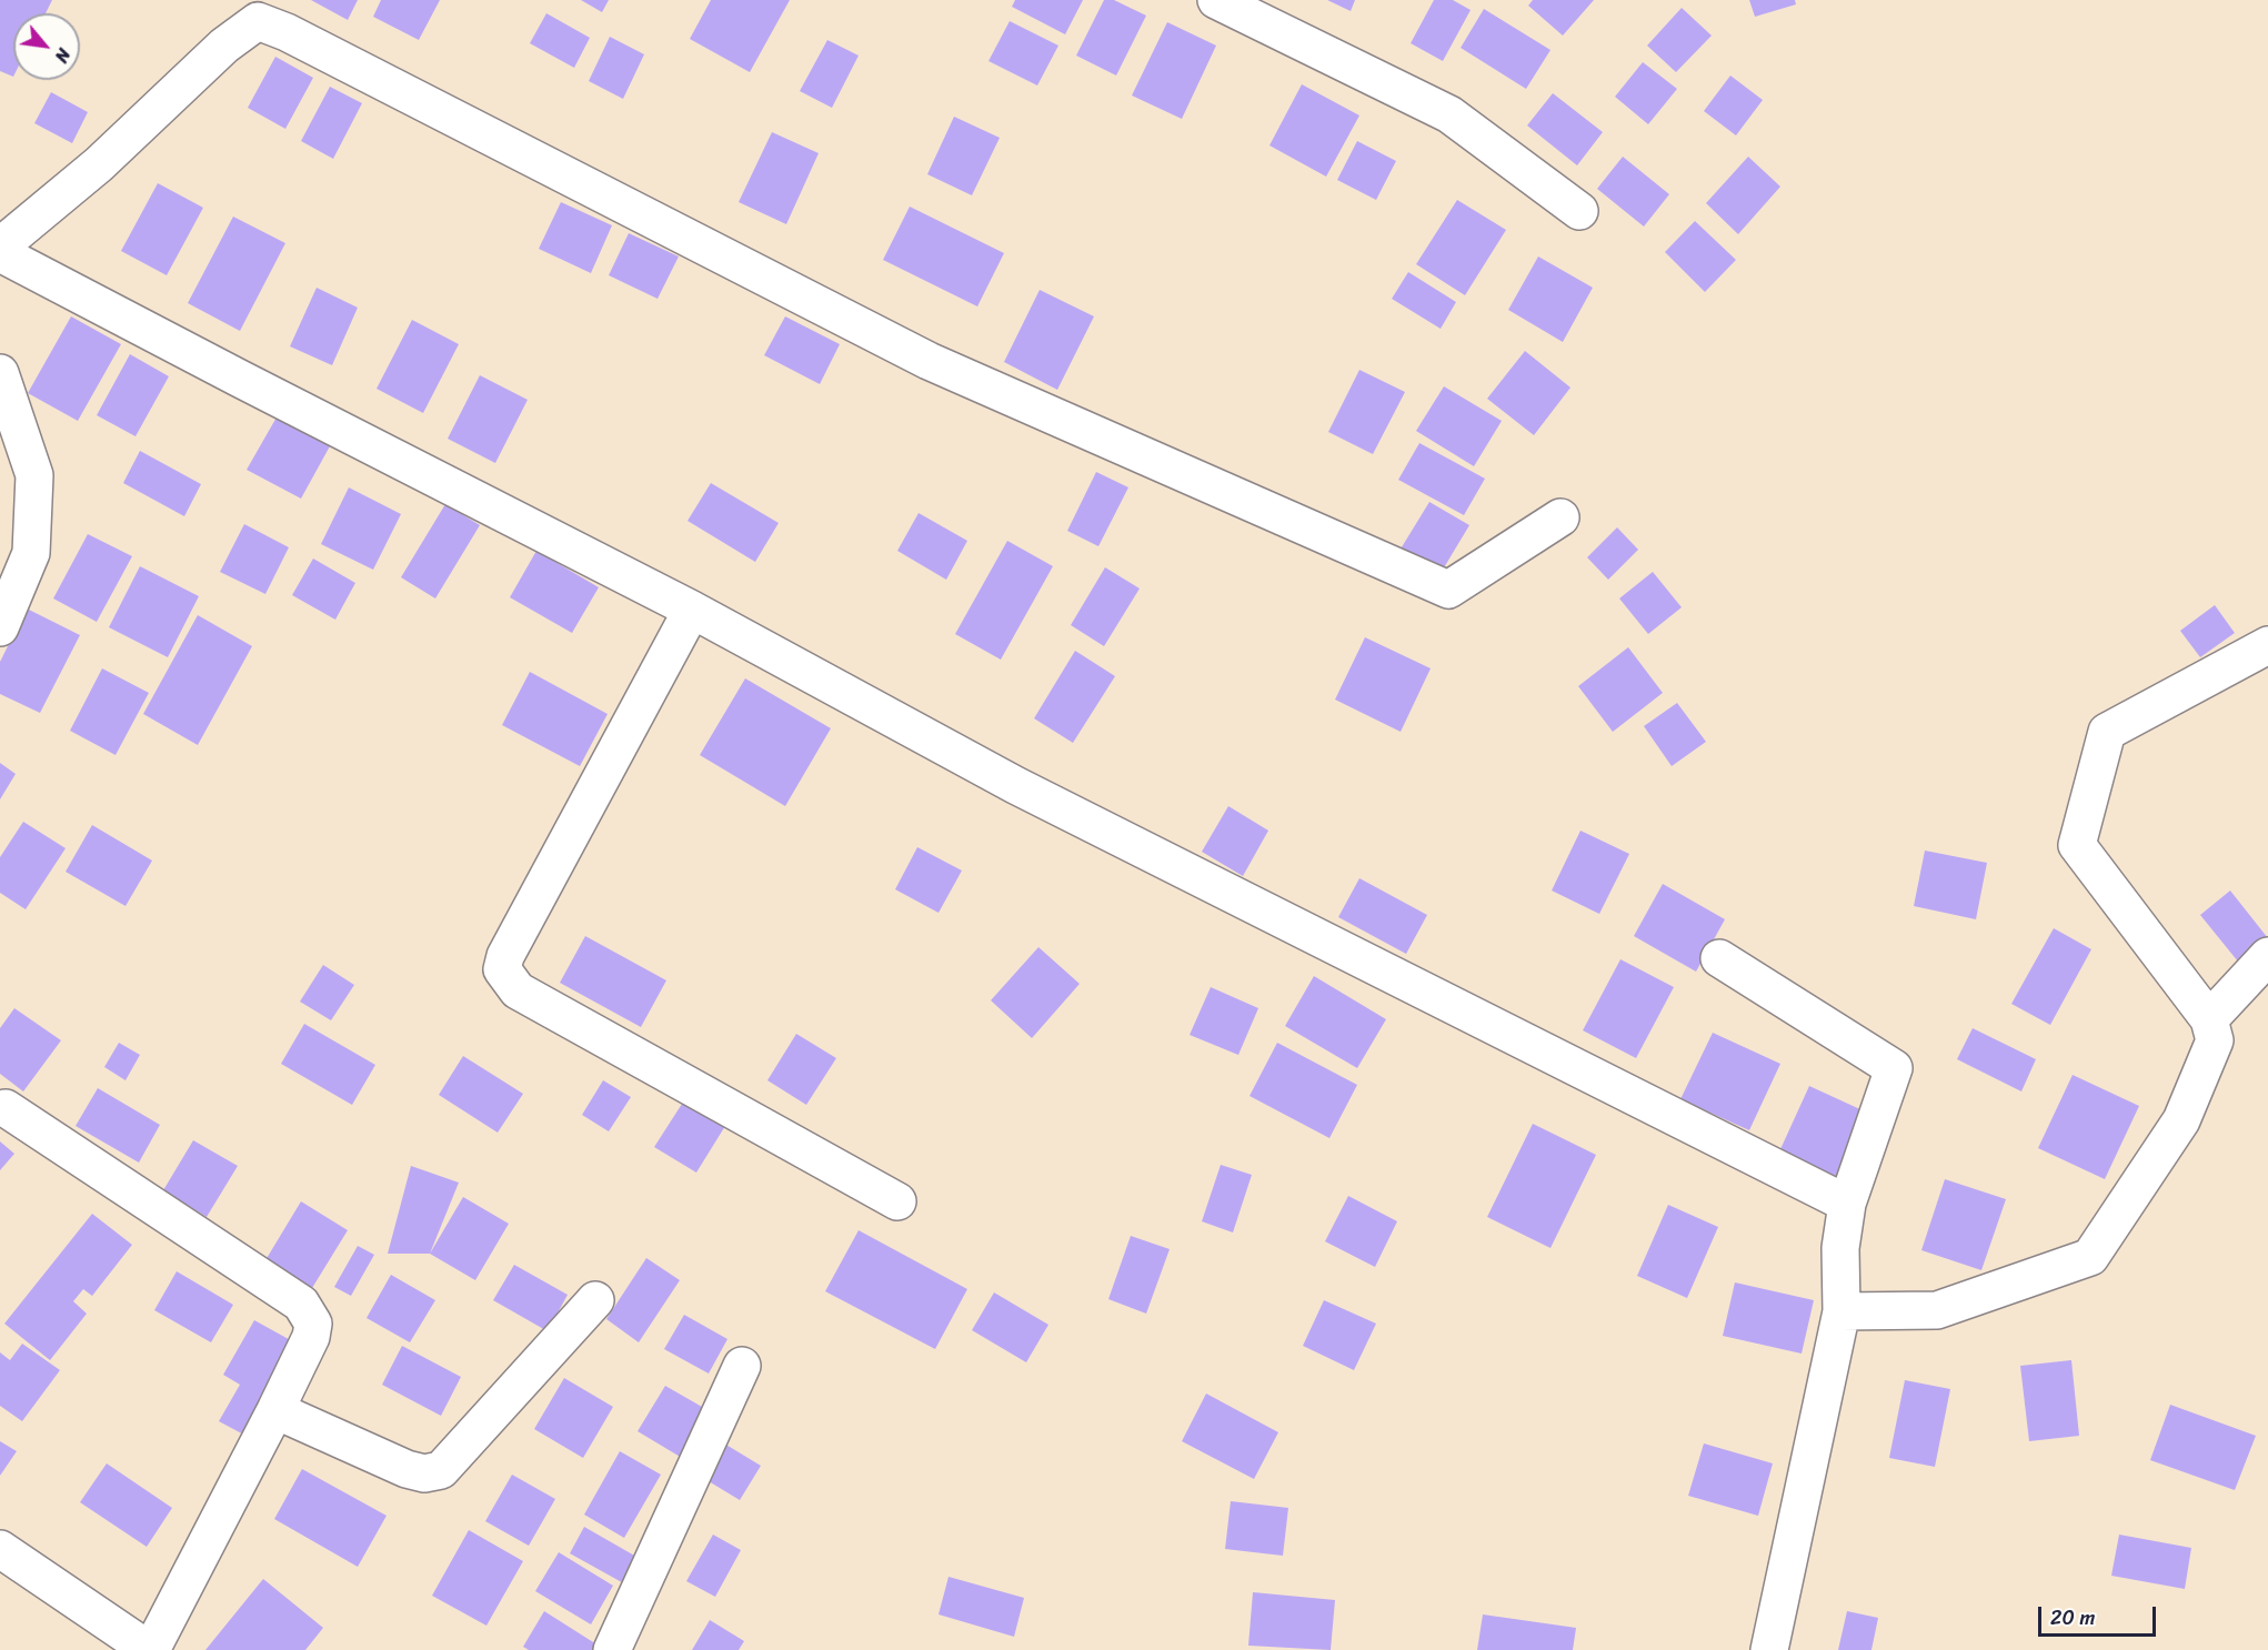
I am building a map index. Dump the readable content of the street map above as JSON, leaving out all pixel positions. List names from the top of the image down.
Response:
{
  "scale_bar": "20 m",
  "north": "bottom right"
}
